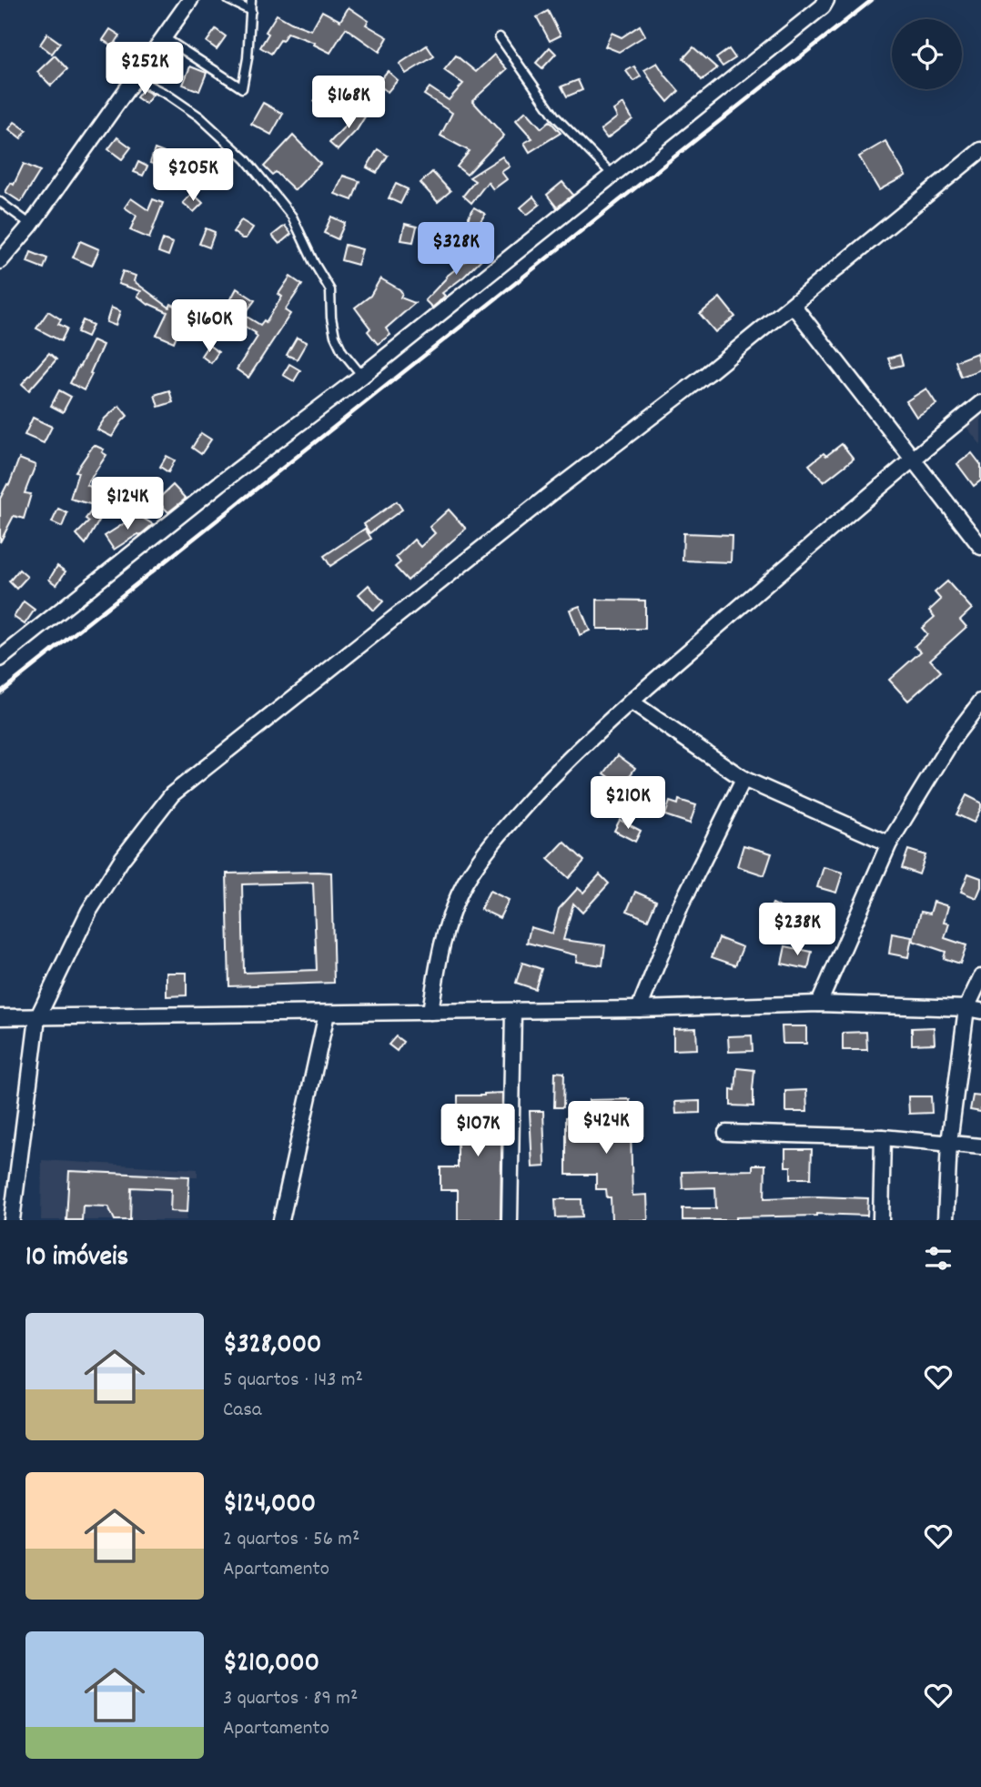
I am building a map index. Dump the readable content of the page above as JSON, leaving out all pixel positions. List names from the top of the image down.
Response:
{
  "page": {
    "price": [
      "$252K",
      "$168K",
      "$205K",
      "$328K",
      "$160K",
      "$124K",
      "$210K",
      "$238K",
      "$424K",
      "$107K"
    ],
    "heading": "10 imóveis",
    "list": [
      {
        "name": "$328,000",
        "note": "5 quartos · 143 m² · Casa"
      },
      {
        "name": "$124,000",
        "note": "2 quartos · 56 m² · Apartamento"
      },
      {
        "name": "$210,000",
        "note": "3 quartos · 89 m² · Apartamento"
      }
    ]
  }
}
